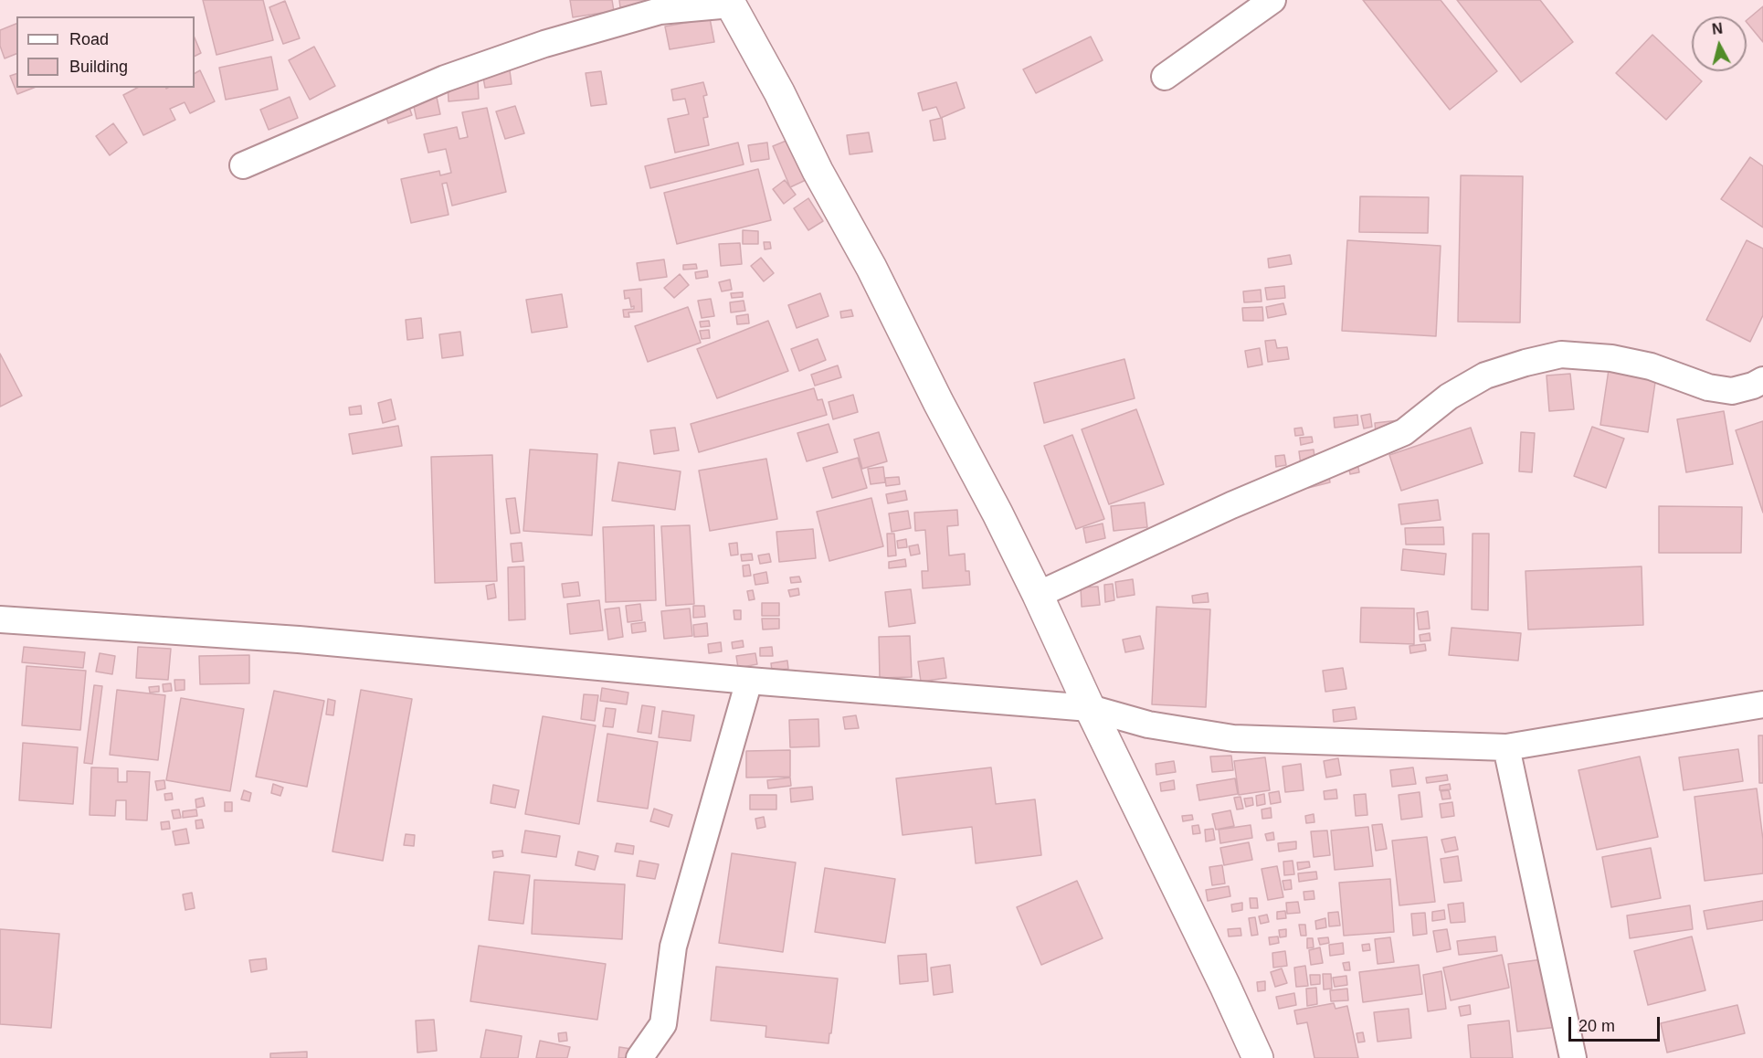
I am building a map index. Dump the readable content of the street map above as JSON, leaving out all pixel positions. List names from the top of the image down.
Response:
{
  "legend": ["Road", "Building"],
  "scale_bar": "20 m",
  "north": "top"
}
